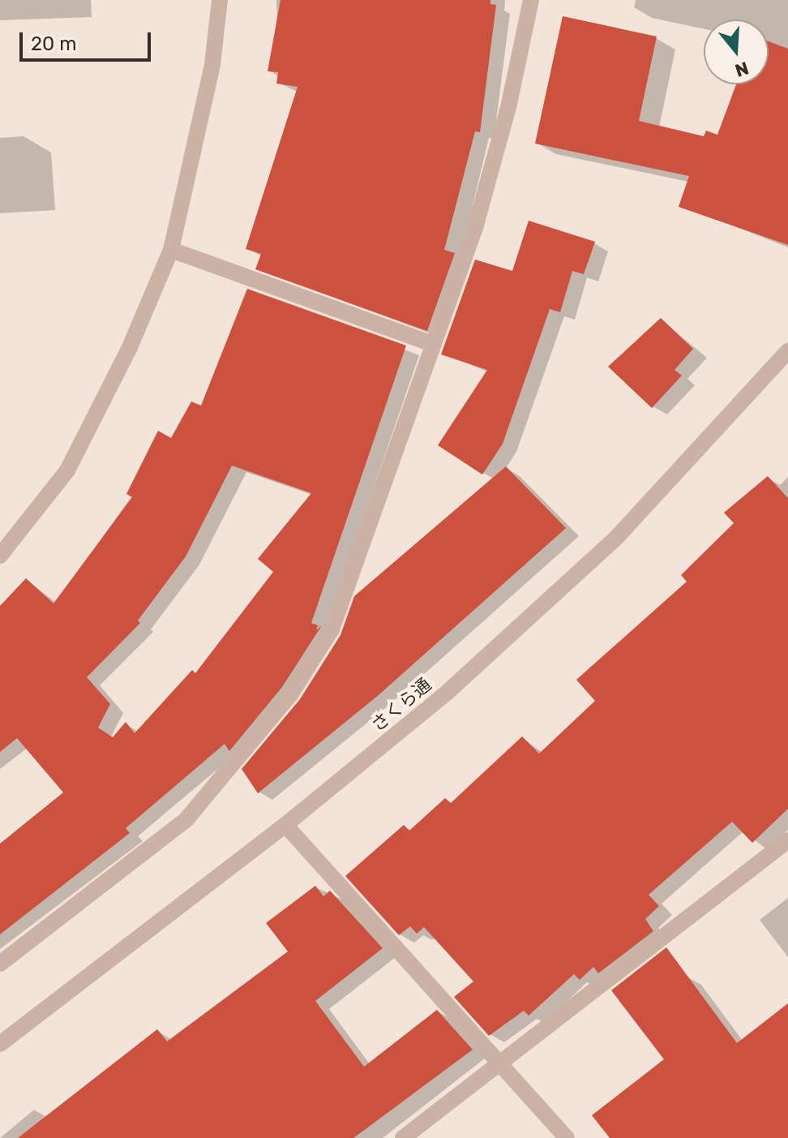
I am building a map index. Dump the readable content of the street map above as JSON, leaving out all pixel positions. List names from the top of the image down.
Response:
{
  "streets": {
    "street": ["さくら通"]
  },
  "scale_bar": "20 m",
  "north": "bottom"
}
